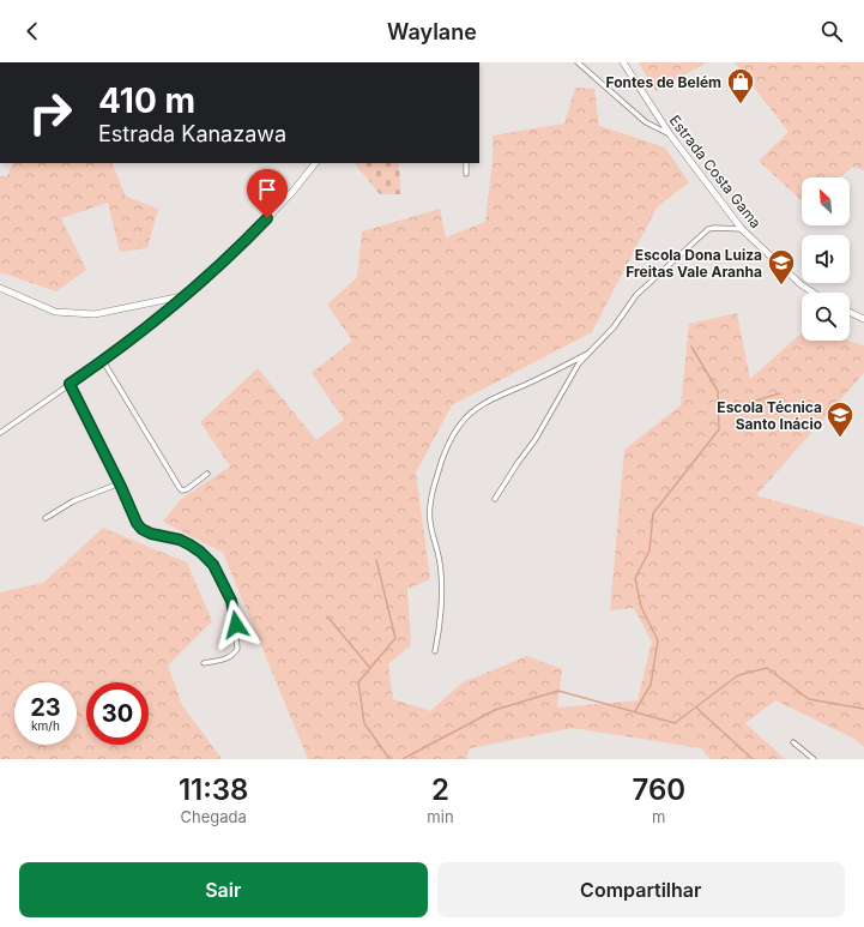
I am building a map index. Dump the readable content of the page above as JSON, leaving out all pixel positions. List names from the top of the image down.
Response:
{
  "streets": {
    "main road": ["Estrada Costa Gama"]
  },
  "places": {
    "shop": ["Fontes de Belém"],
    "school or university": ["Escola Dona Luiza Freitas Vale Aranha", "Escola Técnica Santo Inácio"]
  },
  "north": "top left",
  "page": {
    "header": "Waylane",
    "turn": ["410 m", "Estrada Kanazawa"],
    "speed": "23 km/h",
    "limit": "30",
    "eta": [
      "11:38",
      "Chegada",
      "2",
      "min",
      "760",
      "m"
    ],
    "buttons": ["Sair", "Compartilhar"]
  }
}
